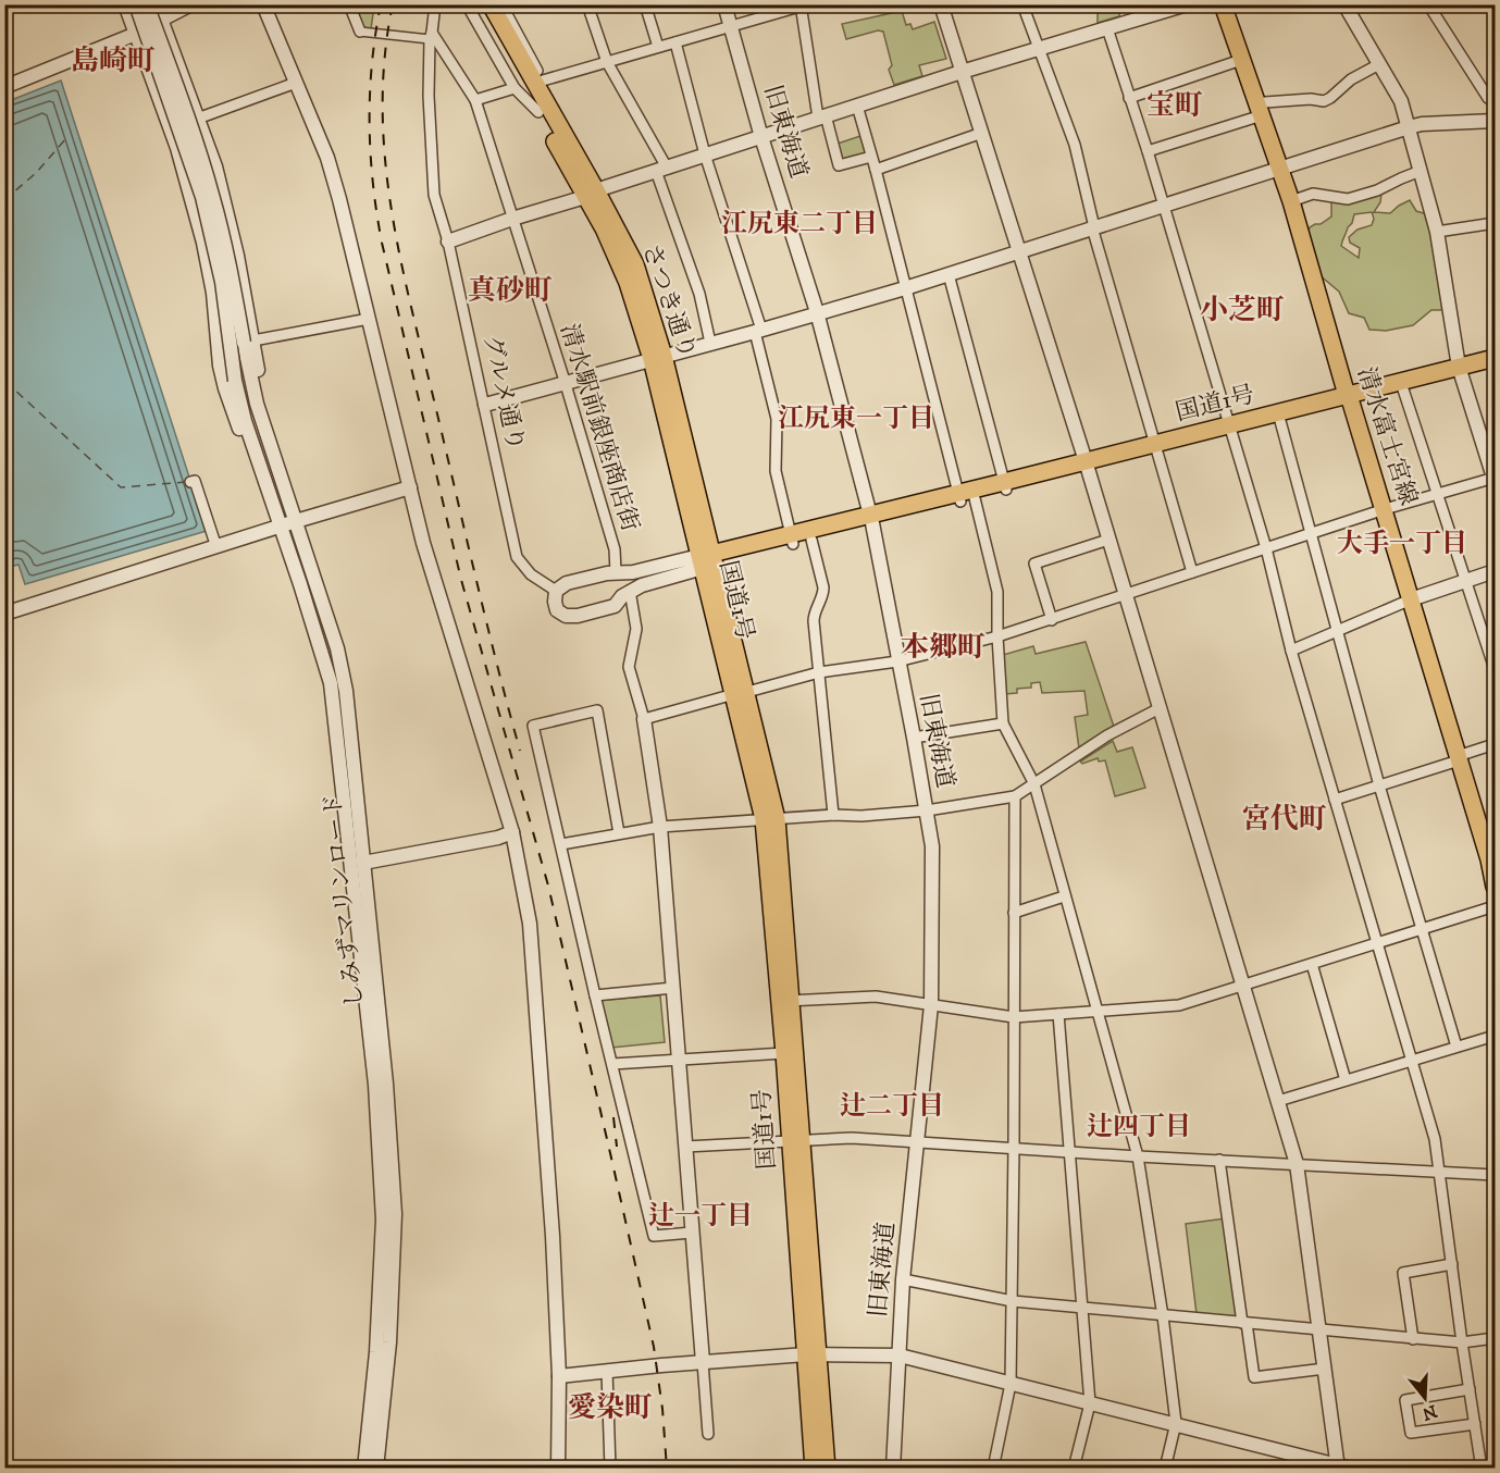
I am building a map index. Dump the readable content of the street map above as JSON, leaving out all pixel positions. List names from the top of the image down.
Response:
{
  "streets": {
    "main road": ["さつき通り", "国道1号", "清水富士宮線"],
    "street": [
      "旧東海道",
      "グルメ通り",
      "清水駅前銀座商店街",
      "しみずマリンロード"
    ]
  },
  "crossings": [
    ["旧東海道", "国道1号"],
    ["さつき通り", "国道1号"],
    ["グルメ通り", "清水駅前銀座商店街"],
    ["国道1号", "清水富士宮線"]
  ],
  "districts": [
    "島崎町",
    "宝町",
    "江尻東二丁目",
    "真砂町",
    "小芝町",
    "江尻東一丁目",
    "大手一丁目",
    "本郷町",
    "宮代町",
    "辻二丁目",
    "辻四丁目",
    "辻一丁目",
    "愛染町"
  ],
  "north": "bottom"
}
